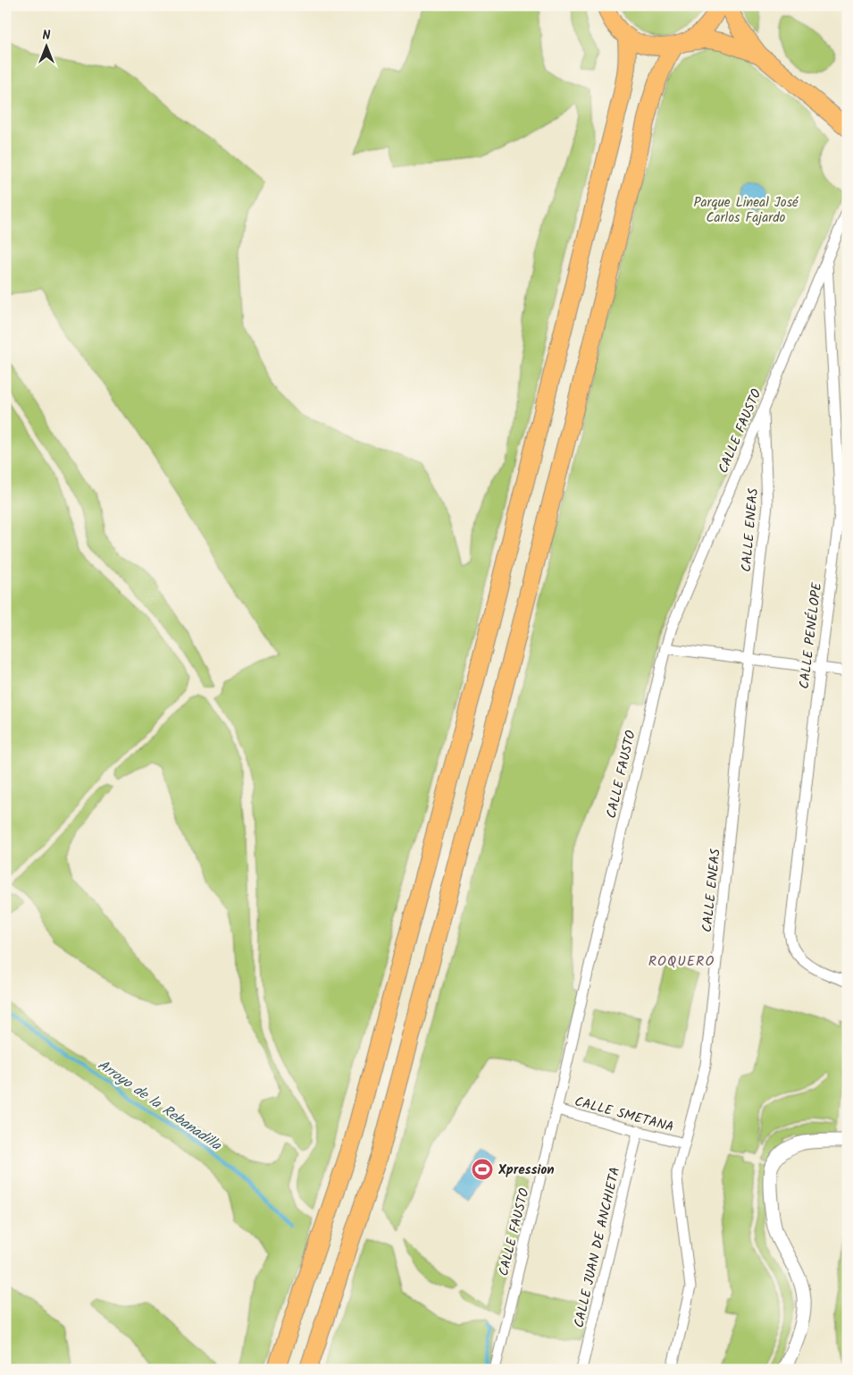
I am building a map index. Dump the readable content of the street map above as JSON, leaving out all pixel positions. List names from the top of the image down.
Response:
{
  "streets": {
    "street": [
      "CALLE FAUSTO",
      "CALLE ENEAS",
      "CALLE PENÉLOPE",
      "CALLE SMETANA",
      "CALLE JUAN DE ANCHIETA"
    ]
  },
  "crossings": [
    ["CALLE FAUSTO", "CALLE ENEAS"],
    ["CALLE FAUSTO", "CALLE PENÉLOPE"],
    ["CALLE FAUSTO", "CALLE SMETANA"],
    ["CALLE ENEAS", "CALLE SMETANA"],
    ["CALLE SMETANA", "CALLE JUAN DE ANCHIETA"]
  ],
  "districts": ["ROQUERO"],
  "water": ["Arroyo de la Rebanadilla"],
  "parks": ["Parque Lineal José Carlos Fajardo"],
  "places": {
    "sports": ["Xpression"]
  },
  "north": "top"
}
